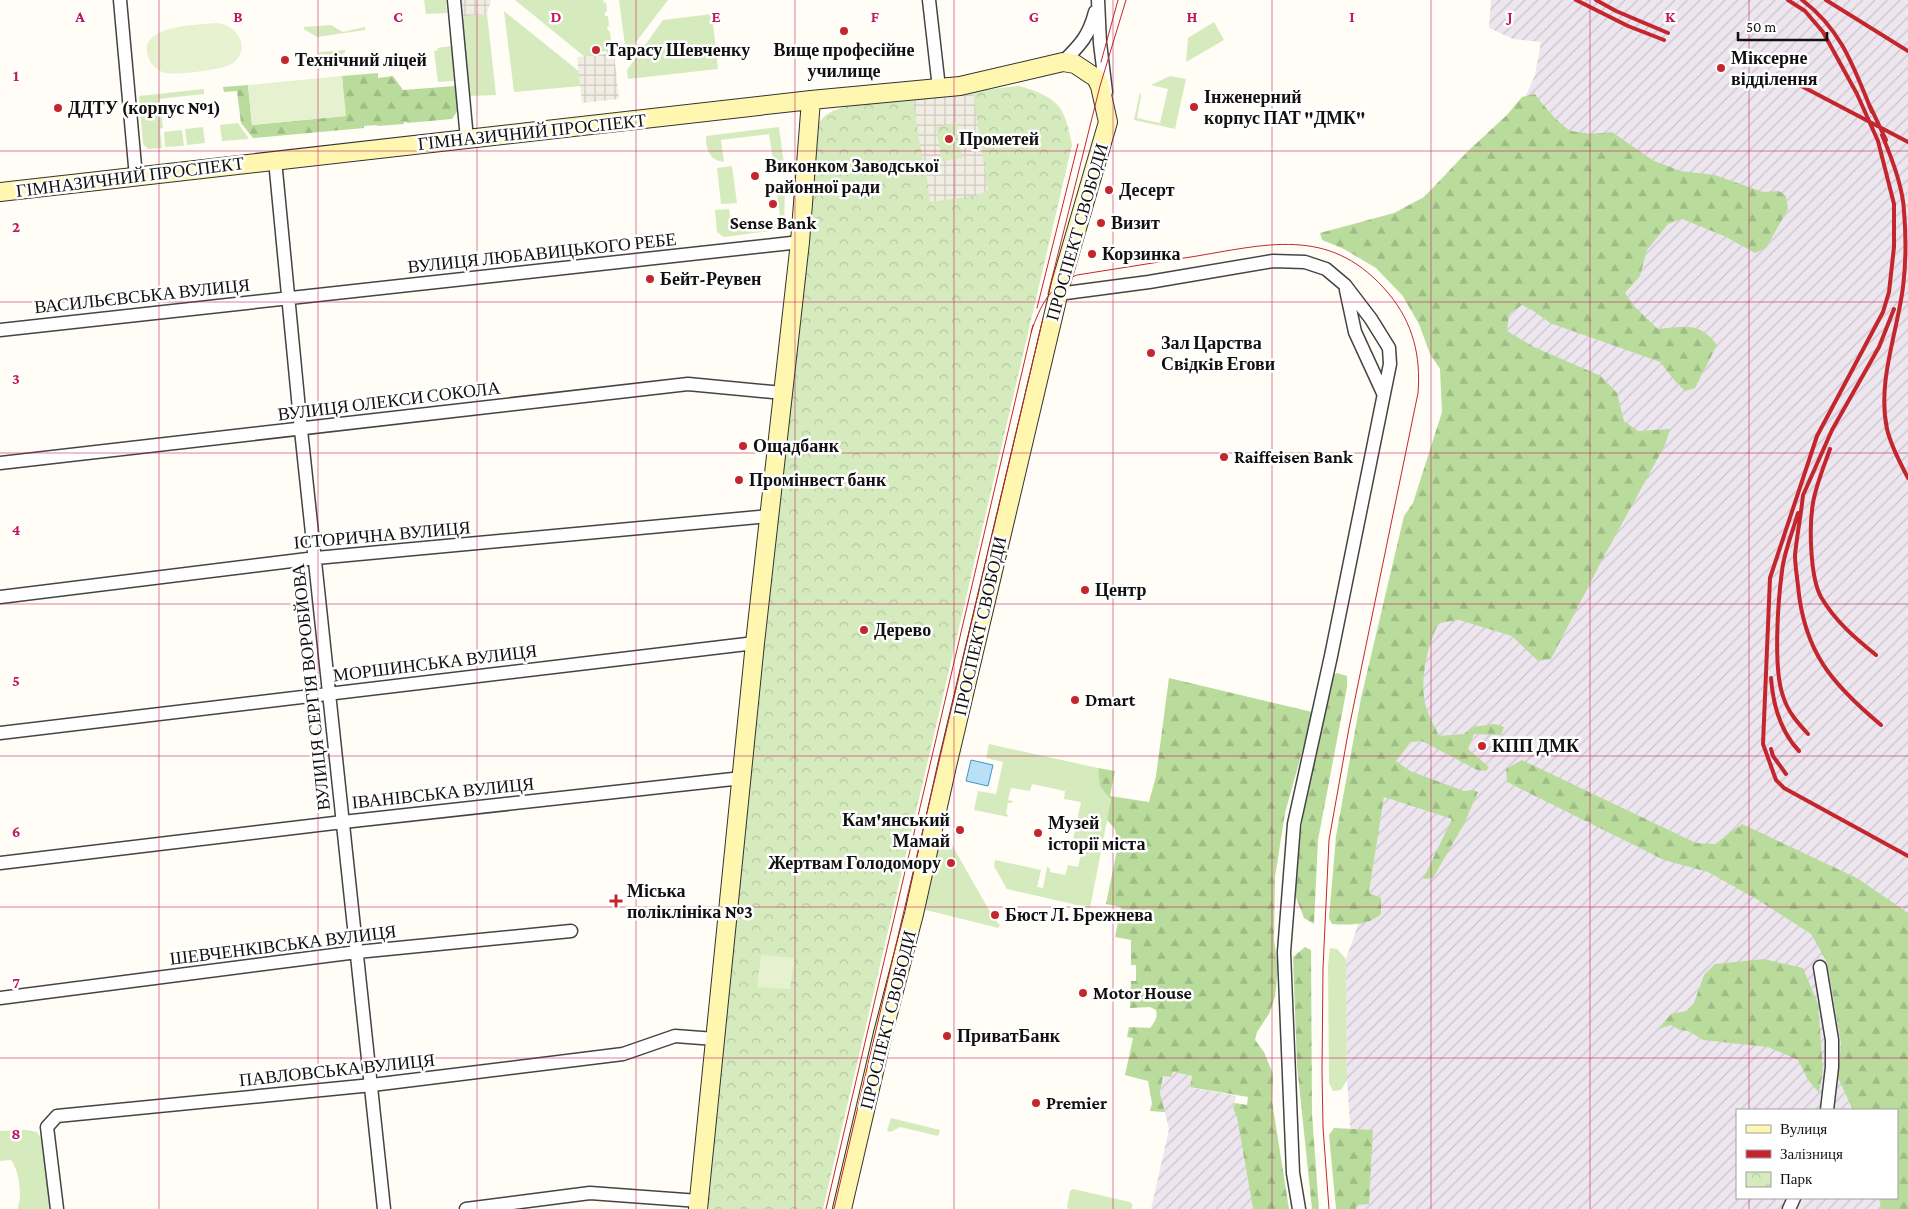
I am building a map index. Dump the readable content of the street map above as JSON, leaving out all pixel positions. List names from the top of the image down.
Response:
{
  "streets": {
    "main road": ["ГІМНАЗИЧНИЙ ПРОСПЕКТ", "ПРОСПЕКТ СВОБОДИ"],
    "street": [
      "ВУЛИЦЯ ЛЮБАВИЦЬКОГО РЕБЕ",
      "ВАСИЛЬЄВСЬКА ВУЛИЦЯ",
      "ВУЛИЦЯ ОЛЕКСИ СОКОЛА",
      "ІСТОРИЧНА ВУЛИЦЯ",
      "МОРШИНСЬКА ВУЛИЦЯ",
      "ВУЛИЦЯ СЕРГІЯ ВОРОБЙОВА",
      "ІВАНІВСЬКА ВУЛИЦЯ",
      "ШЕВЧЕНКІВСЬКА ВУЛИЦЯ",
      "ПАВЛОВСЬКА ВУЛИЦЯ"
    ]
  },
  "crossings": [
    ["ГІМНАЗИЧНИЙ ПРОСПЕКТ", "ВУЛИЦЯ СЕРГІЯ ВОРОБЙОВА"],
    ["ВУЛИЦЯ ЛЮБАВИЦЬКОГО РЕБЕ", "ВАСИЛЬЄВСЬКА ВУЛИЦЯ"],
    ["ВУЛИЦЯ ЛЮБАВИЦЬКОГО РЕБЕ", "ВУЛИЦЯ СЕРГІЯ ВОРОБЙОВА"],
    ["ВАСИЛЬЄВСЬКА ВУЛИЦЯ", "ВУЛИЦЯ СЕРГІЯ ВОРОБЙОВА"],
    ["ВУЛИЦЯ ОЛЕКСИ СОКОЛА", "ВУЛИЦЯ СЕРГІЯ ВОРОБЙОВА"],
    ["ІСТОРИЧНА ВУЛИЦЯ", "ВУЛИЦЯ СЕРГІЯ ВОРОБЙОВА"],
    ["МОРШИНСЬКА ВУЛИЦЯ", "ВУЛИЦЯ СЕРГІЯ ВОРОБЙОВА"],
    ["ВУЛИЦЯ СЕРГІЯ ВОРОБЙОВА", "ІВАНІВСЬКА ВУЛИЦЯ"],
    ["ВУЛИЦЯ СЕРГІЯ ВОРОБЙОВА", "ШЕВЧЕНКІВСЬКА ВУЛИЦЯ"],
    ["ВУЛИЦЯ СЕРГІЯ ВОРОБЙОВА", "ПАВЛОВСЬКА ВУЛИЦЯ"]
  ],
  "places": {
    "other": [
      "Вище професійне училище",
      "Тарасу Шевченку",
      "Технічний ліцей",
      "Міксерне відділення",
      "Інженерний корпус ПАТ \"ДМК\"",
      "ДДТУ (корпус №1)",
      "Прометей",
      "Виконком Заводської районної ради",
      "Десерт",
      "Sense Bank",
      "Визит",
      "Корзинка",
      "Бейт-Реувен",
      "Зал Царства Свiдкiв Егови",
      "Ощадбанк",
      "Raiffeisen Bank",
      "Промінвест банк",
      "Центр",
      "Дерево",
      "Dmart",
      "КПП ДМК",
      "Кам'янський Мамай",
      "Музей історії міста",
      "Жертвам Голодомору",
      "Бюст Л. Брежнева",
      "Motor House",
      "ПриватБанк",
      "Premier"
    ],
    "health": ["Міська поліклініка №3"]
  },
  "legend": ["Вулиця", "Залізниця", "Парк"],
  "scale_bar": "50 m",
  "grid": {
    "columns": [
      "A",
      "B",
      "C",
      "D",
      "E",
      "F",
      "G",
      "H",
      "I",
      "J",
      "K"
    ],
    "rows": [
      "1",
      "2",
      "3",
      "4",
      "5",
      "6",
      "7",
      "8"
    ]
  }
}
